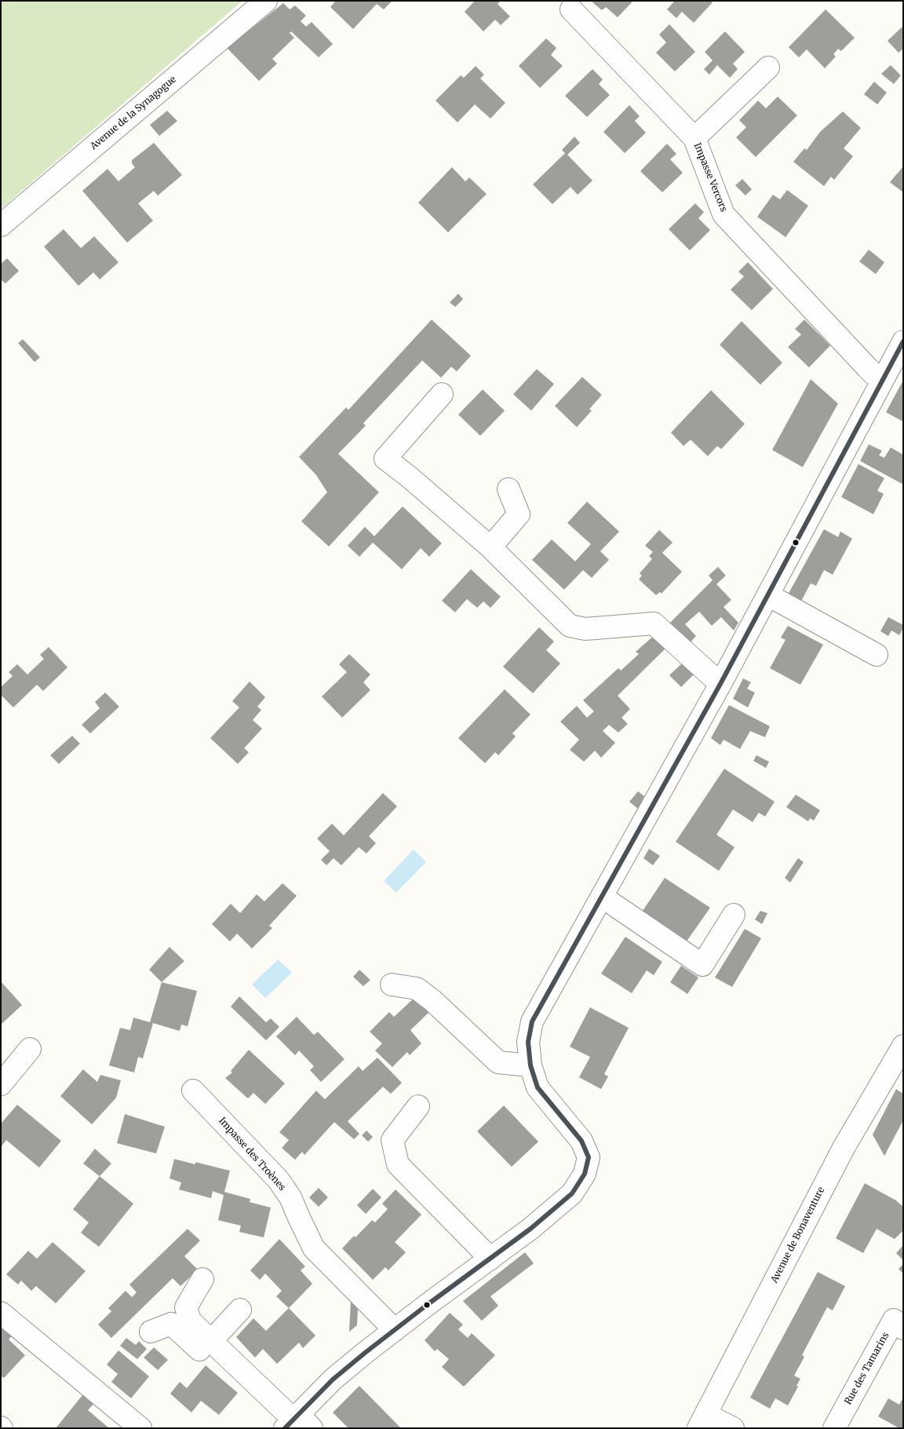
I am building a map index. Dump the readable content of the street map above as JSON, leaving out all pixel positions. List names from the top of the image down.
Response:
{
  "streets": {
    "street": [
      "Avenue de la Synagogue",
      "Impasse Vercors",
      "Impasse des Troènes",
      "Avenue de Bonaventure",
      "Rue des Tamarins"
    ]
  }
}
